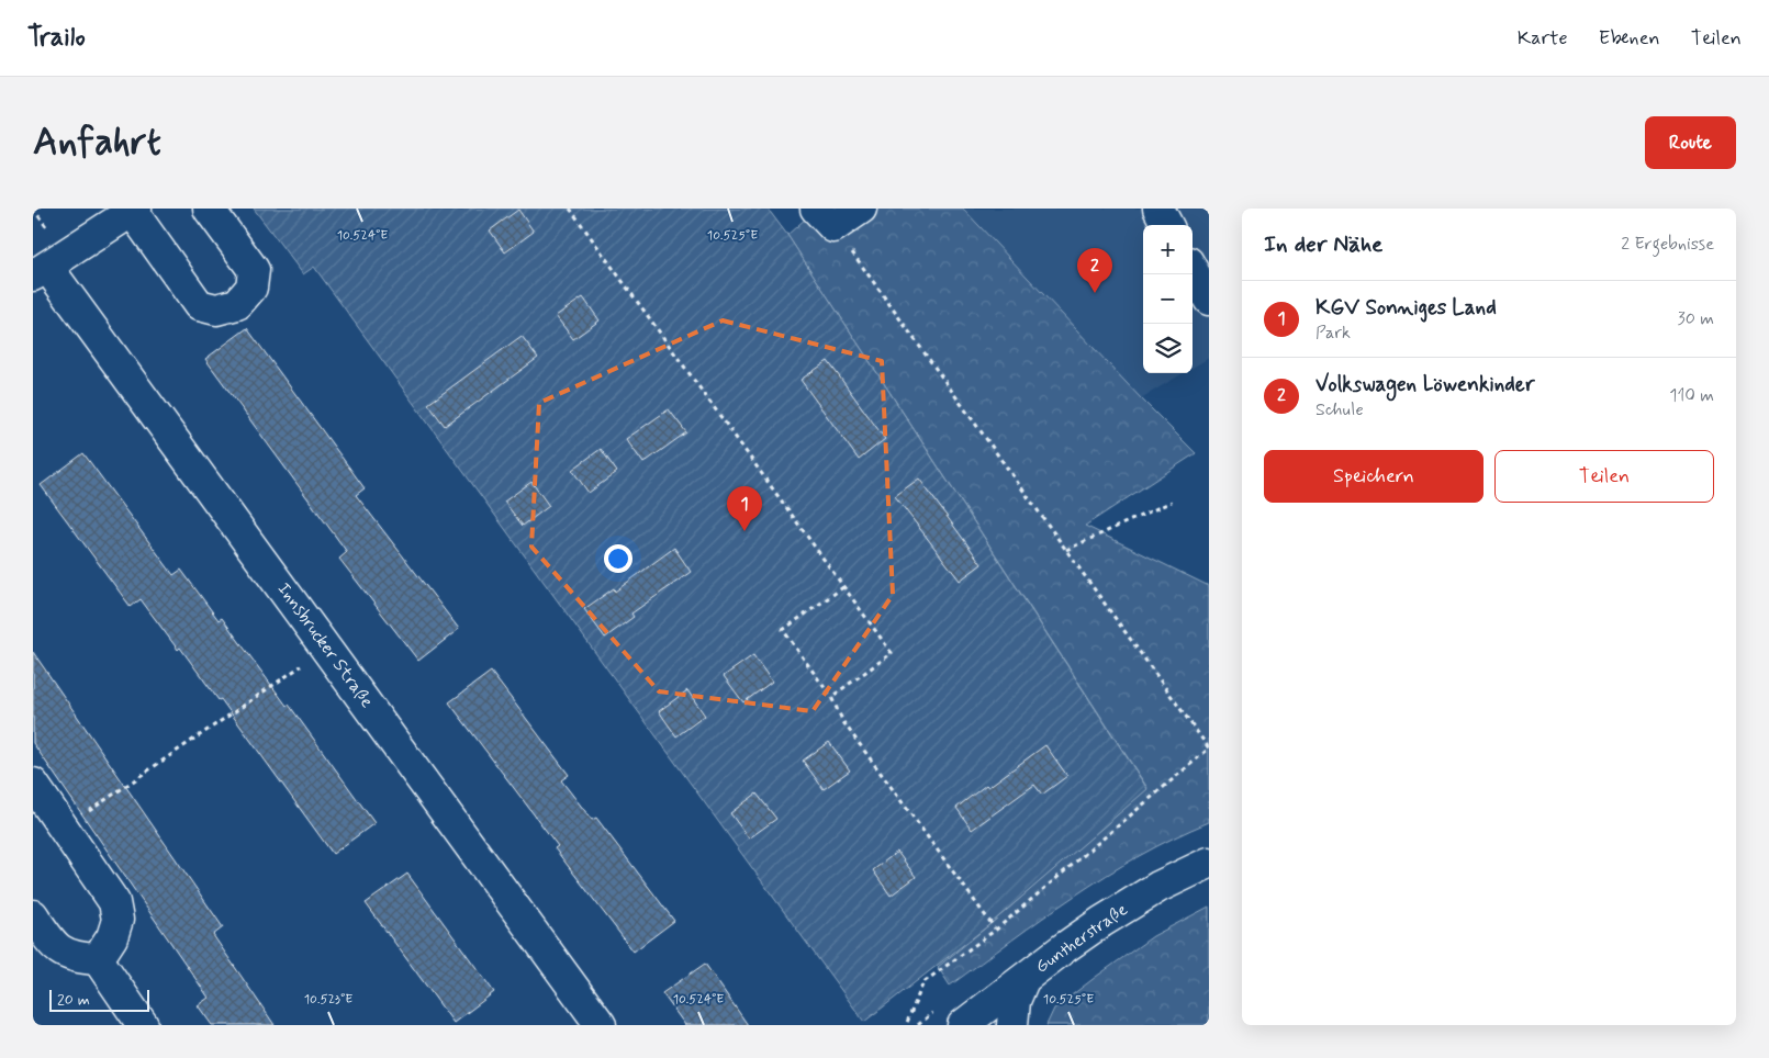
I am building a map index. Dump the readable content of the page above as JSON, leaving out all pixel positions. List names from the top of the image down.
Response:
{
  "streets": {
    "street": ["Innsbrucker Straße", "Guntherstraße"]
  },
  "scale_bar": "20 m",
  "page": {
    "header": "Trailo",
    "nav": ["Karte", "Ebenen", "Teilen"],
    "buttons": [
      "Route",
      ["Speichern", "Teilen"]
    ],
    "title": "Anfahrt",
    "heading": ["In der Nähe", "2 Ergebnisse"],
    "map_buttons": ["+", "−"],
    "pins": ["2", "1"],
    "list": [
      {
        "mark": "1",
        "name": "KGV Sonniges Land",
        "note": "Park",
        "value": "30 m"
      },
      {
        "mark": "2",
        "name": "Volkswagen Löwenkinder",
        "note": "Schule",
        "value": "110 m"
      }
    ],
    "scale": "20 m"
  },
  "coordinates": ["10.524°E", "10.525°E", "10.523°E"]
}
